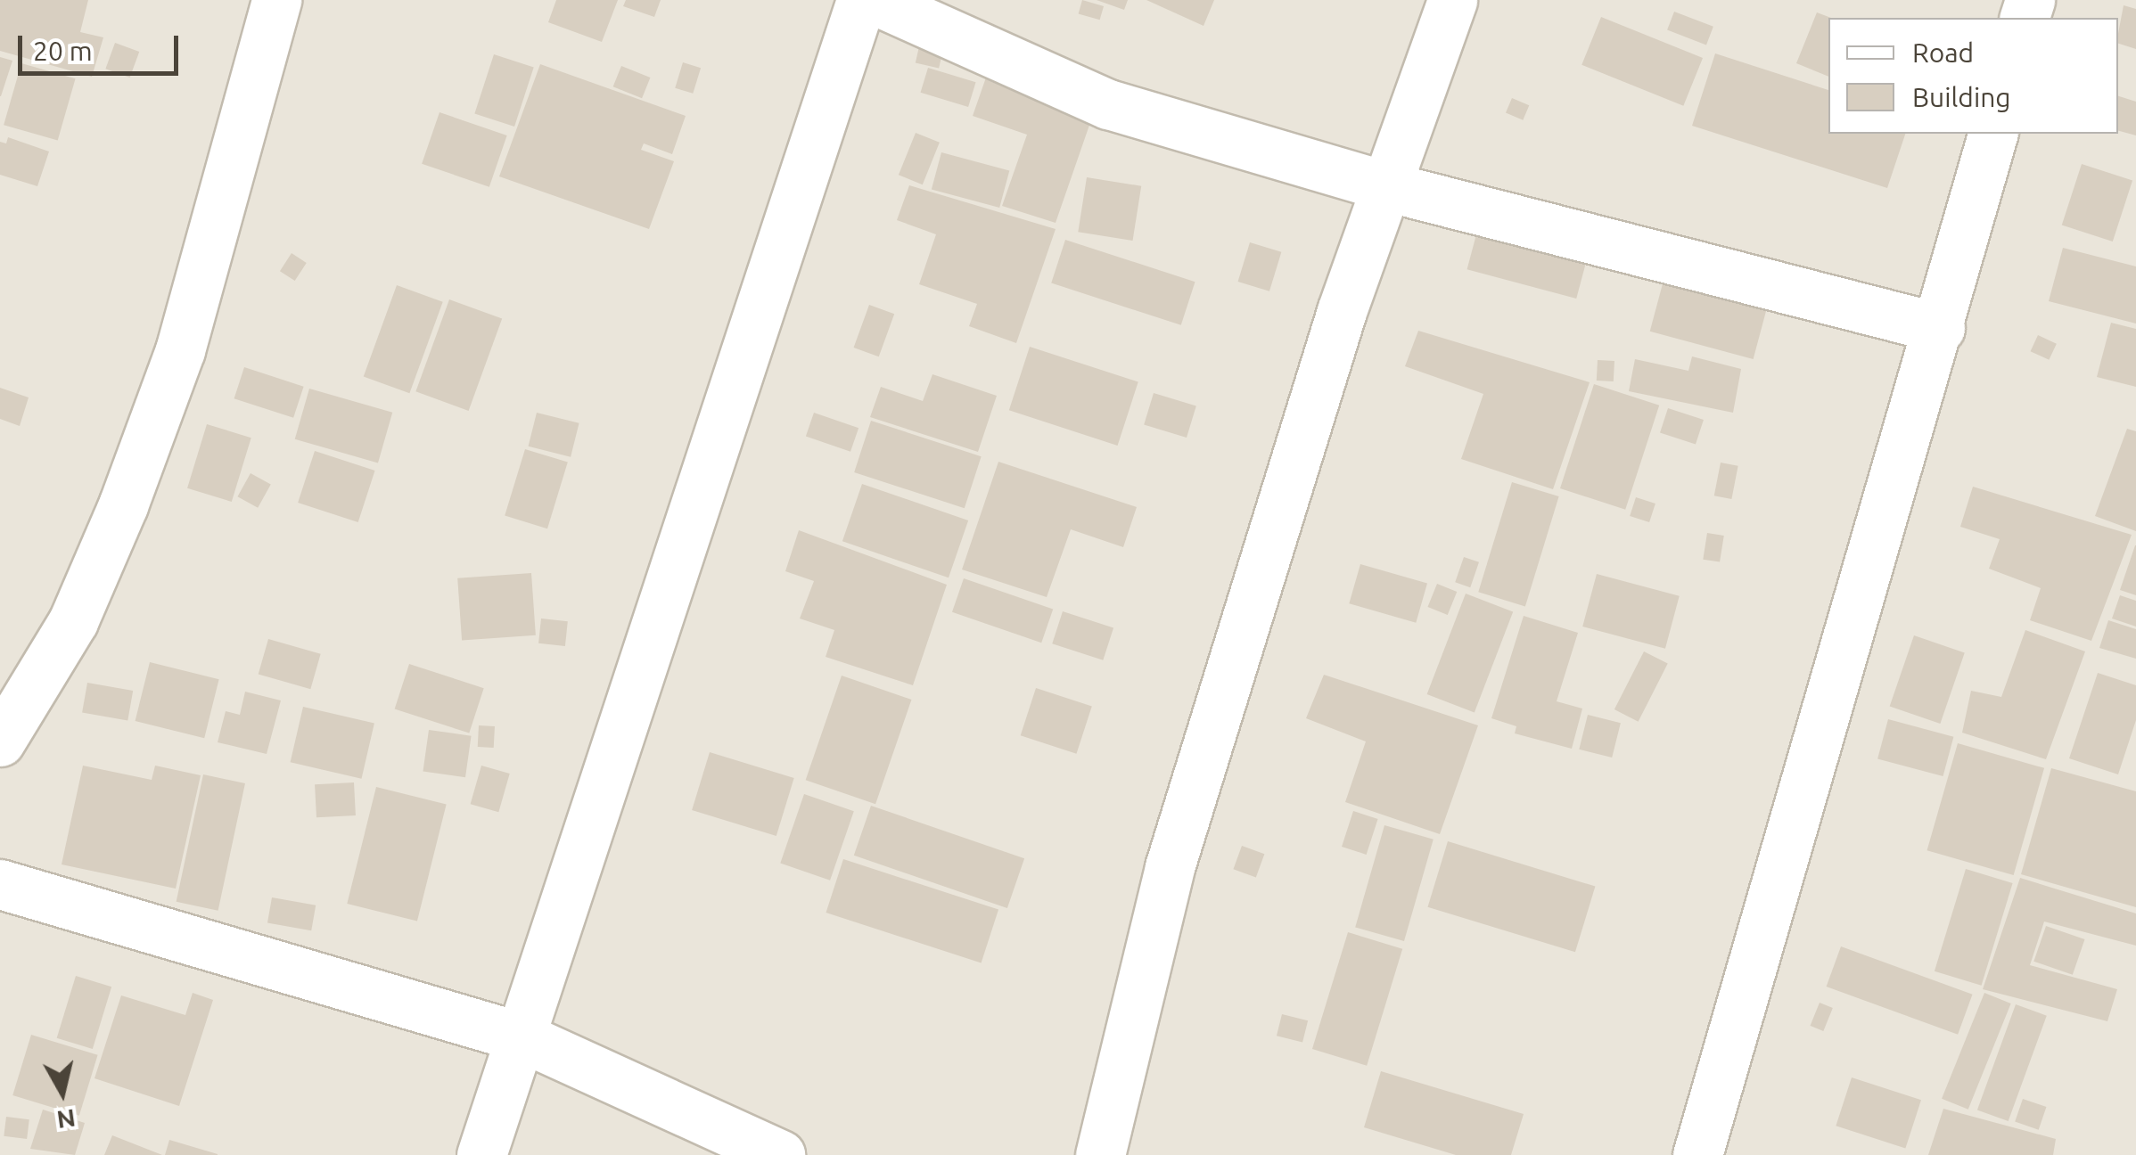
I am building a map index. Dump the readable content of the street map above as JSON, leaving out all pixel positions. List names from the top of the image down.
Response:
{
  "legend": ["Road", "Building"],
  "scale_bar": "20 m",
  "north": "bottom"
}
